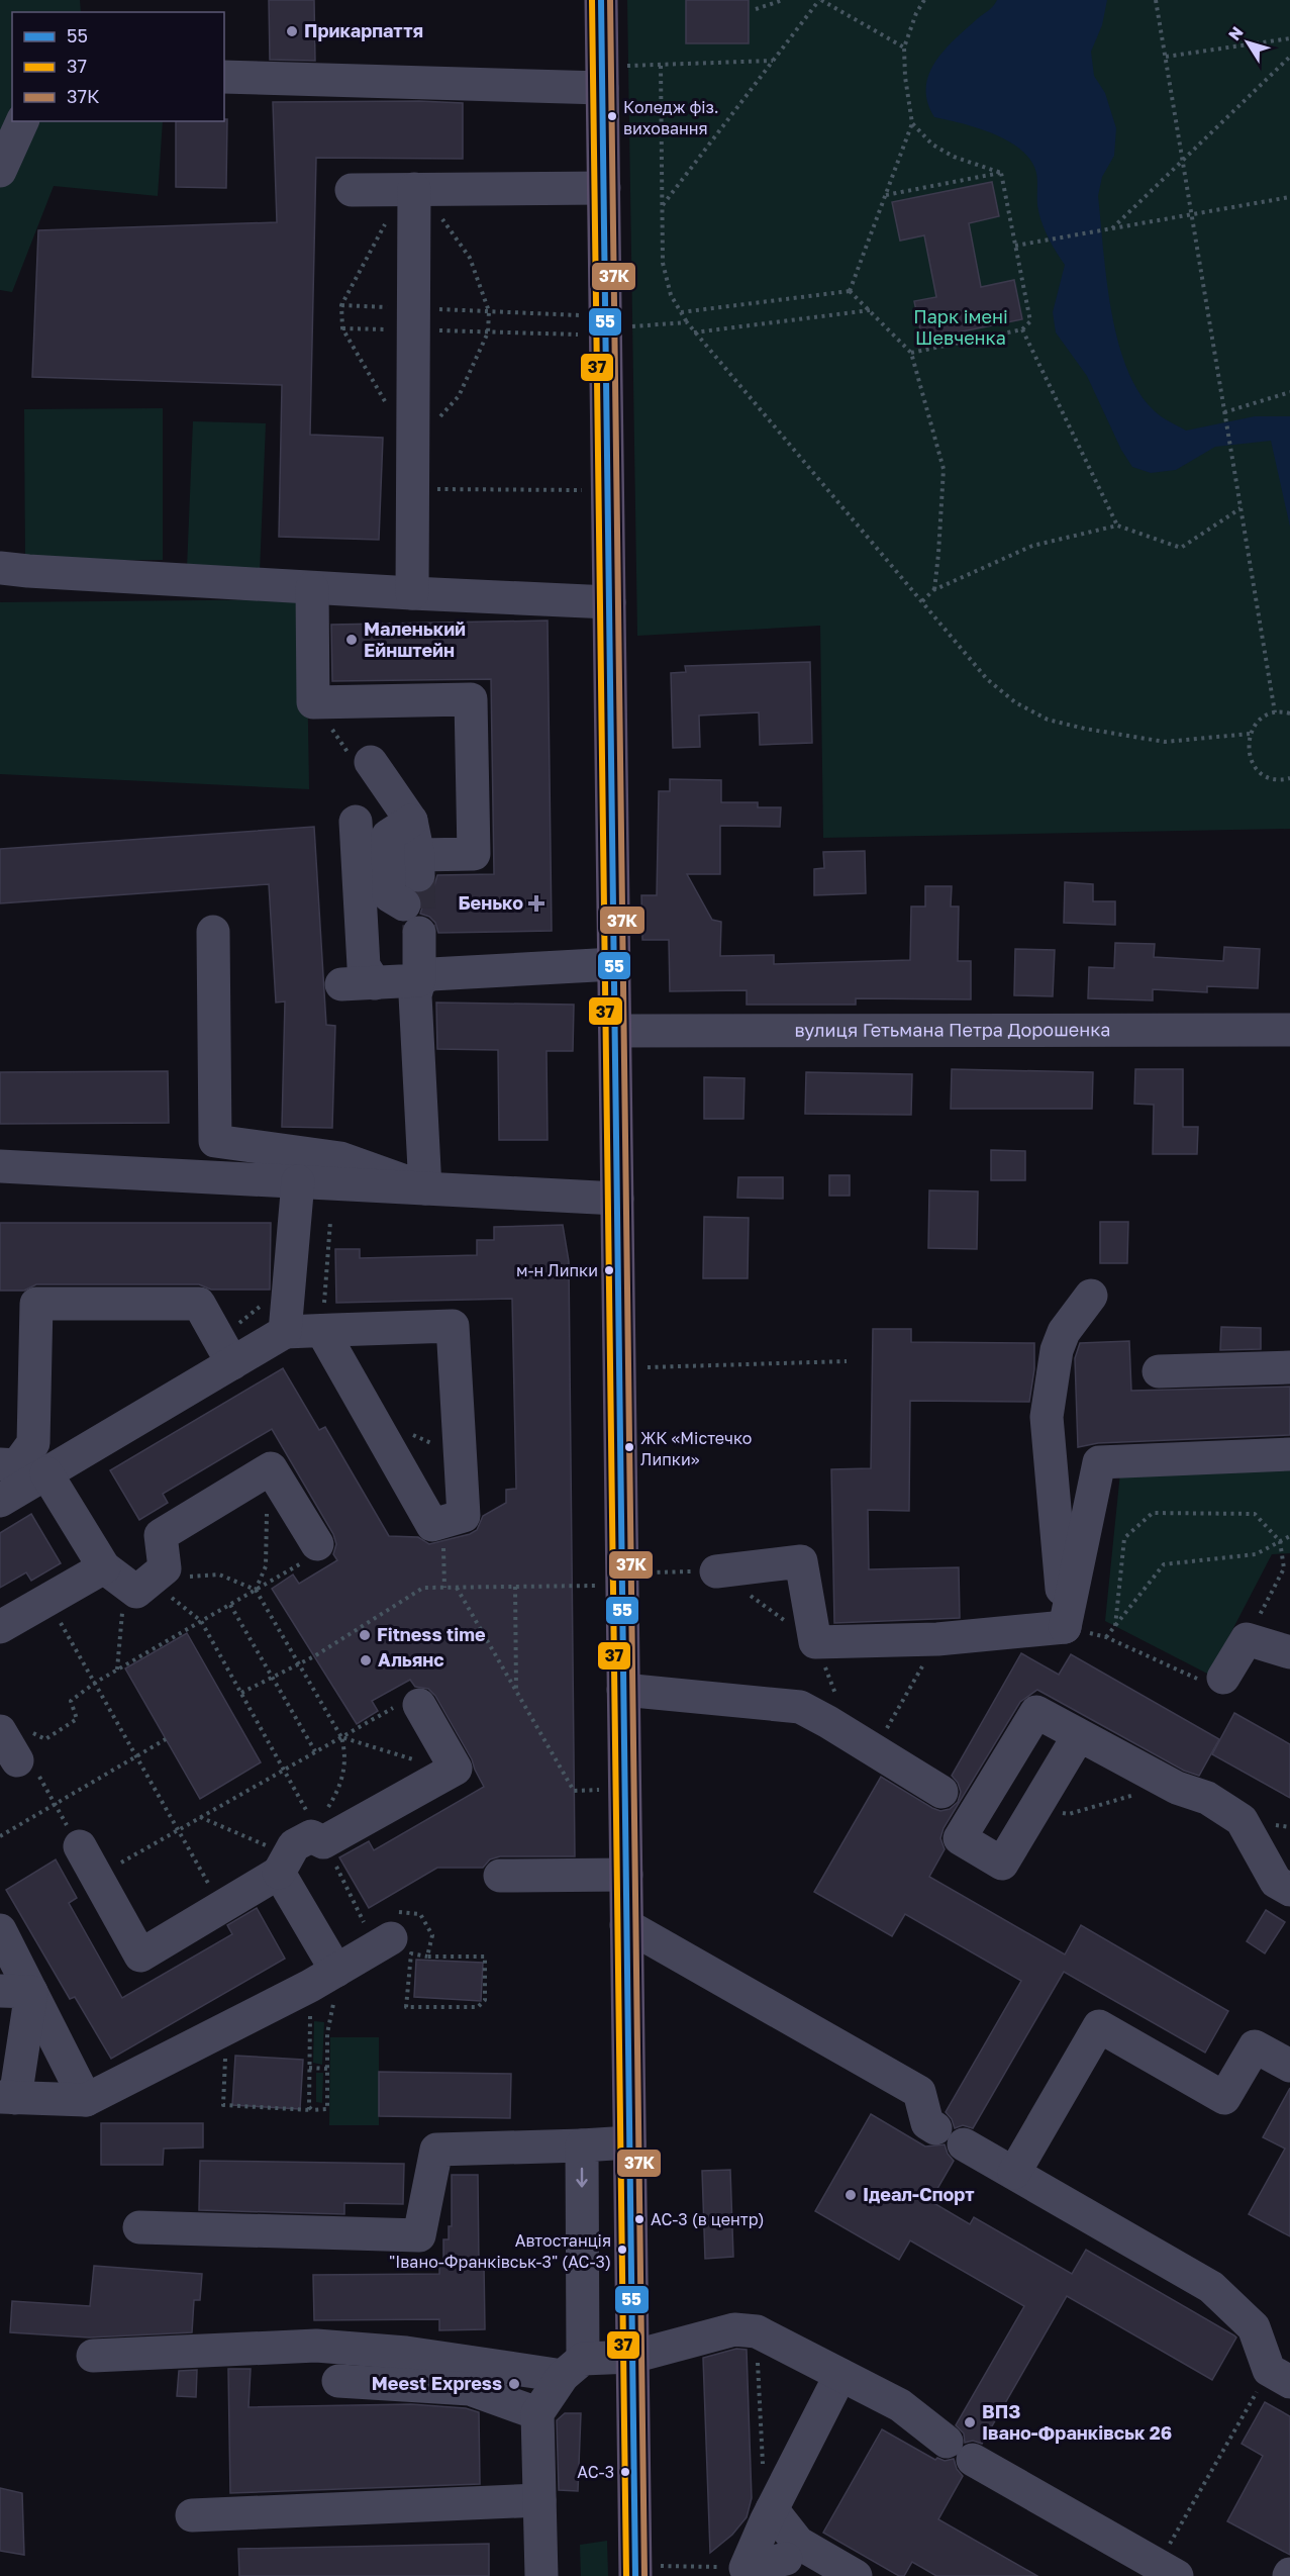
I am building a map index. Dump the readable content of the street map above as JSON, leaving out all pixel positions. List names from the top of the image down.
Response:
{
  "streets": {
    "street": ["вулиця Гетьмана Петра Дорошенка"]
  },
  "parks": ["Парк імені Шевченка"],
  "places": {
    "other": [
      "Прикарпаття",
      "Коледж фіз. виховання",
      "Маленький Ейнштейн",
      "м-н Липки",
      "ЖК «Містечко Липки»",
      "Fitness time",
      "Альянс",
      "Ідеал-Спорт",
      "АС-3 (в центр)",
      "Автостанція \"Івано-Франківськ-3\" (АС-3)",
      "Meest Express",
      "ВПЗ Івано-Франківськ 26",
      "АС-3"
    ],
    "health": ["Бенько"]
  },
  "lines": ["transit line 55", "transit line 37", "transit line 37К"],
  "legend": ["55", "37", "37К"],
  "north": "top left"
}
